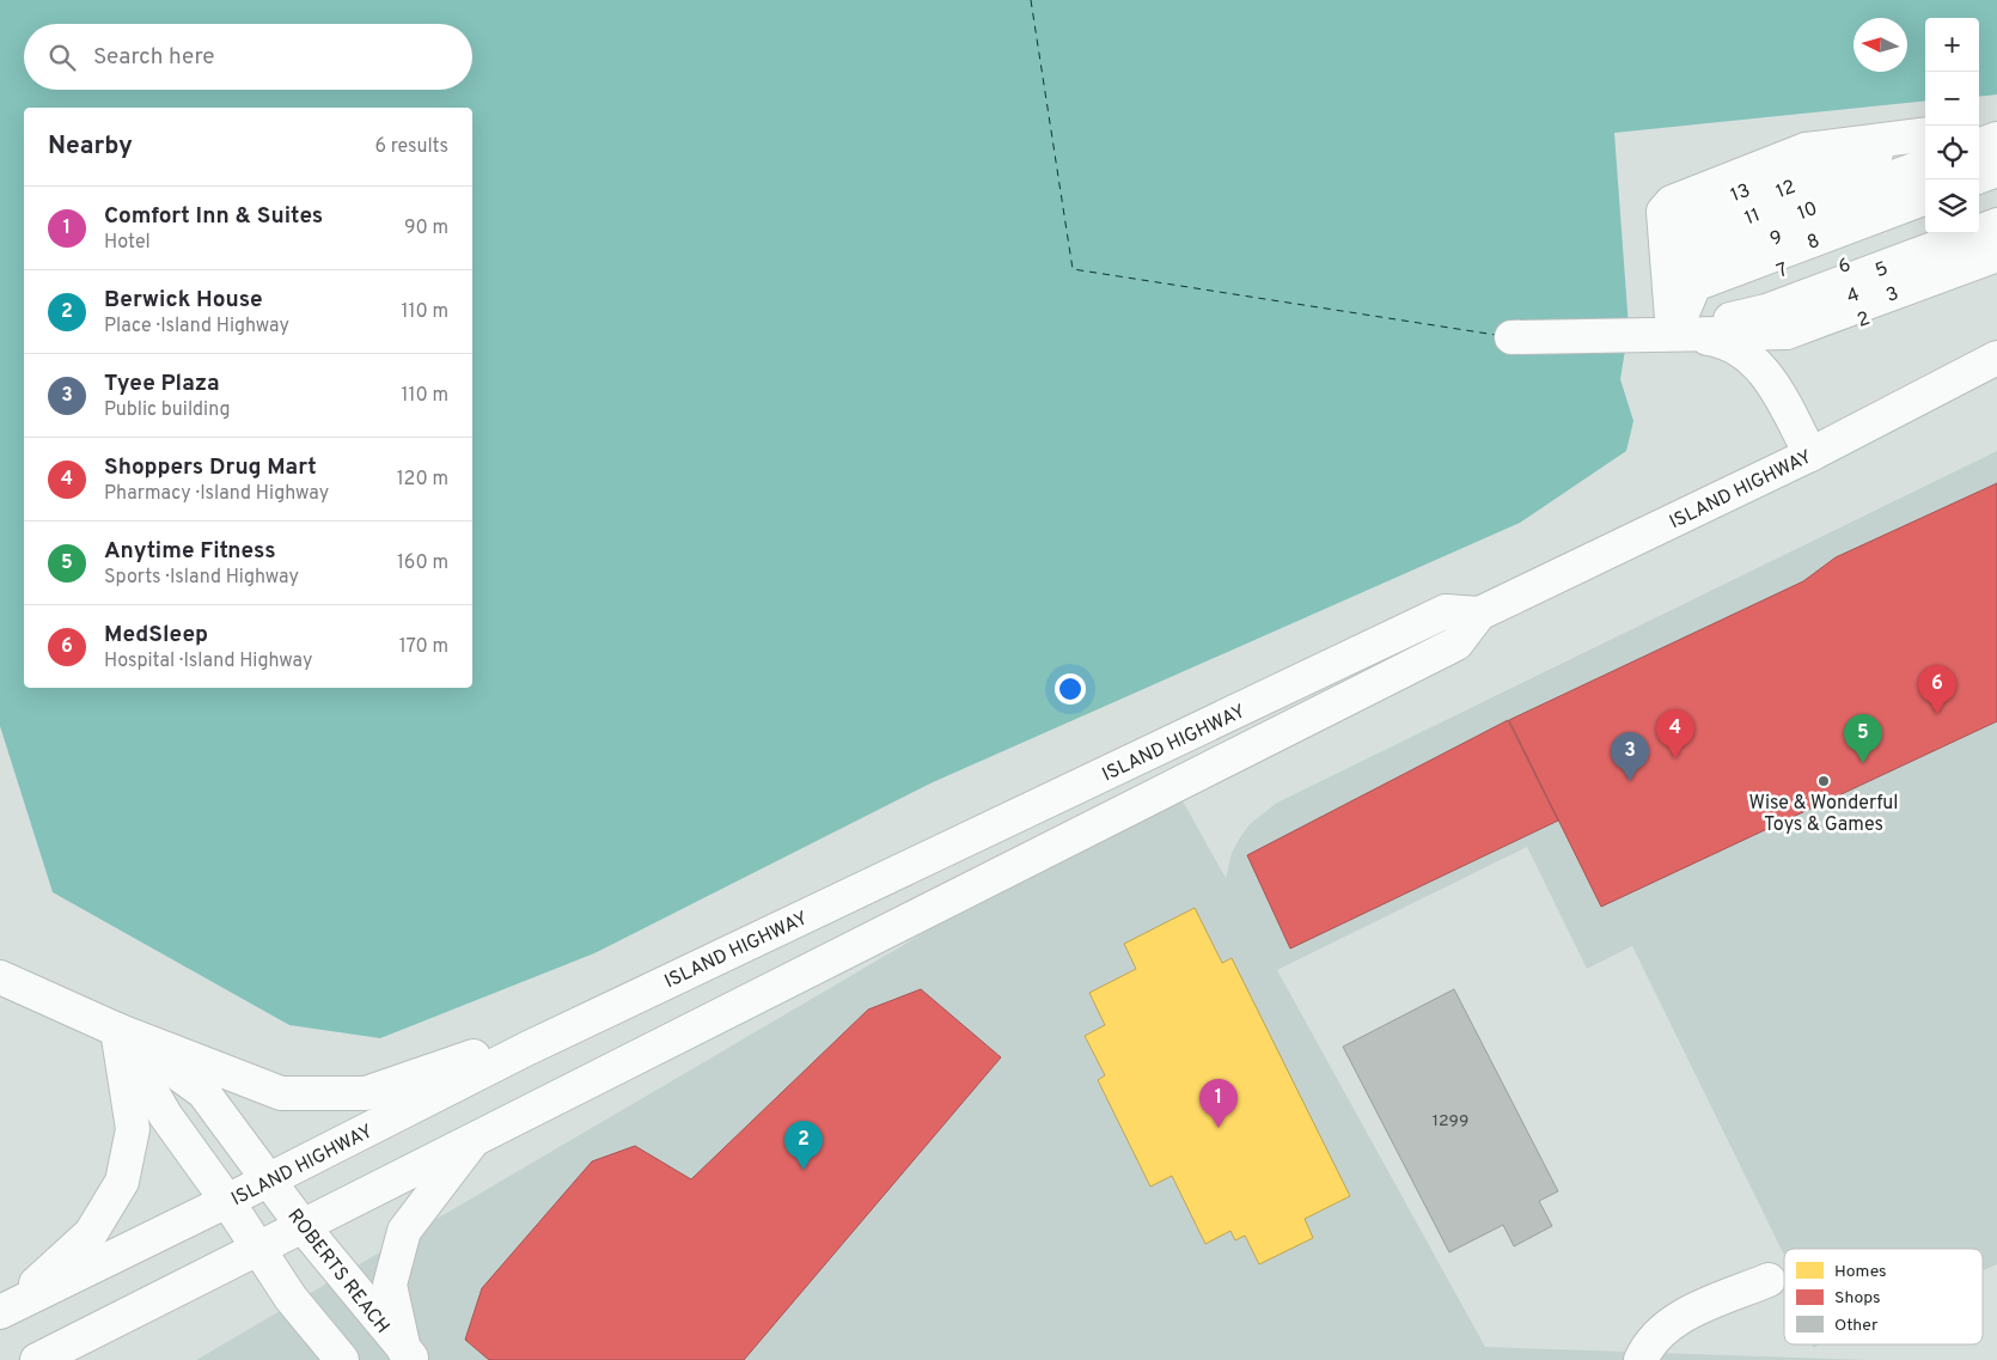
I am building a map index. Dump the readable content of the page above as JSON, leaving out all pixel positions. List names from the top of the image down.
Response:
{
  "streets": {
    "main road": [
      "12",
      "13",
      "9",
      "8",
      "6",
      "5",
      "7",
      "3",
      "4",
      "2",
      "ISLAND HIGHWAY",
      "ROBERTS REACH"
    ]
  },
  "crossings": [
    ["12", "13"],
    ["12", "9"],
    ["12", "8"],
    ["12", "7"],
    ["13", "9"],
    ["13", "8"],
    ["13", "7"],
    ["9", "8"],
    ["9", "7"],
    ["8", "7"],
    ["6", "5"],
    ["6", "3"],
    ["6", "4"],
    ["6", "2"],
    ["5", "3"],
    ["5", "4"],
    ["5", "2"],
    ["3", "4"],
    ["3", "2"],
    ["4", "2"],
    ["ISLAND HIGHWAY", "ROBERTS REACH"]
  ],
  "places": ["Wise & Wonderful Toys & Games"],
  "house_numbers": ["1299"],
  "legend": ["Homes", "Shops", "Other"],
  "north": "left",
  "page": {
    "map_buttons": ["+", "−"],
    "search": "Search here",
    "heading": ["Nearby", "6 results"],
    "list": [
      {
        "mark": "1",
        "name": "Comfort Inn & Suites",
        "note": "Hotel",
        "value": "90 m"
      },
      {
        "mark": "2",
        "name": "Berwick House",
        "note": "Place · Island Highway",
        "value": "110 m"
      },
      {
        "mark": "3",
        "name": "Tyee Plaza",
        "note": "Public building",
        "value": "110 m"
      },
      {
        "mark": "4",
        "name": "Shoppers Drug Mart",
        "note": "Pharmacy · Island Highway",
        "value": "120 m"
      },
      {
        "mark": "5",
        "name": "Anytime Fitness",
        "note": "Sports · Island Highway",
        "value": "160 m"
      },
      {
        "mark": "6",
        "name": "MedSleep",
        "note": "Hospital · Island Highway",
        "value": "170 m"
      }
    ],
    "pins": [
      "6",
      "4",
      "5",
      "3",
      "1",
      "2"
    ]
  }
}
